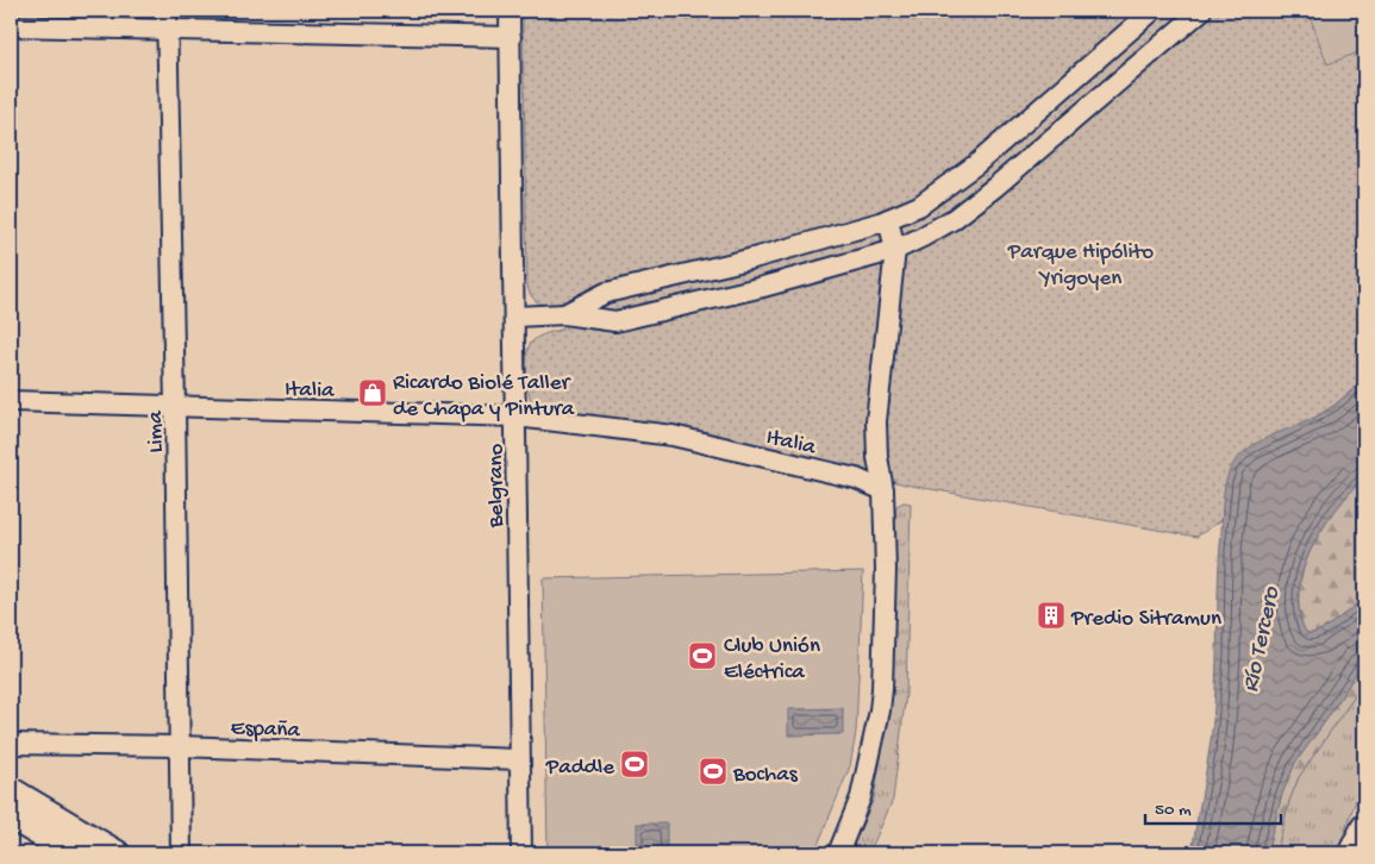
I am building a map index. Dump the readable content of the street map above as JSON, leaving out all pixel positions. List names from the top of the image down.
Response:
{
  "streets": {
    "street": [
      "Italia",
      "Lima",
      "Belgrano",
      "España"
    ]
  },
  "crossings": [
    ["Italia", "Lima"],
    ["Italia", "Belgrano"],
    ["Lima", "España"],
    ["Belgrano", "España"]
  ],
  "water": ["Río Tercero"],
  "parks": ["Parque Hipólito Yrigoyen"],
  "places": {
    "shop": ["Ricardo Biolé Taller de Chapa y Pintura"],
    "building": ["Predio Sitramun"],
    "sports": ["Club Unión Eléctrica", "Paddle", "Bochas"]
  },
  "scale_bar": "50 m"
}
